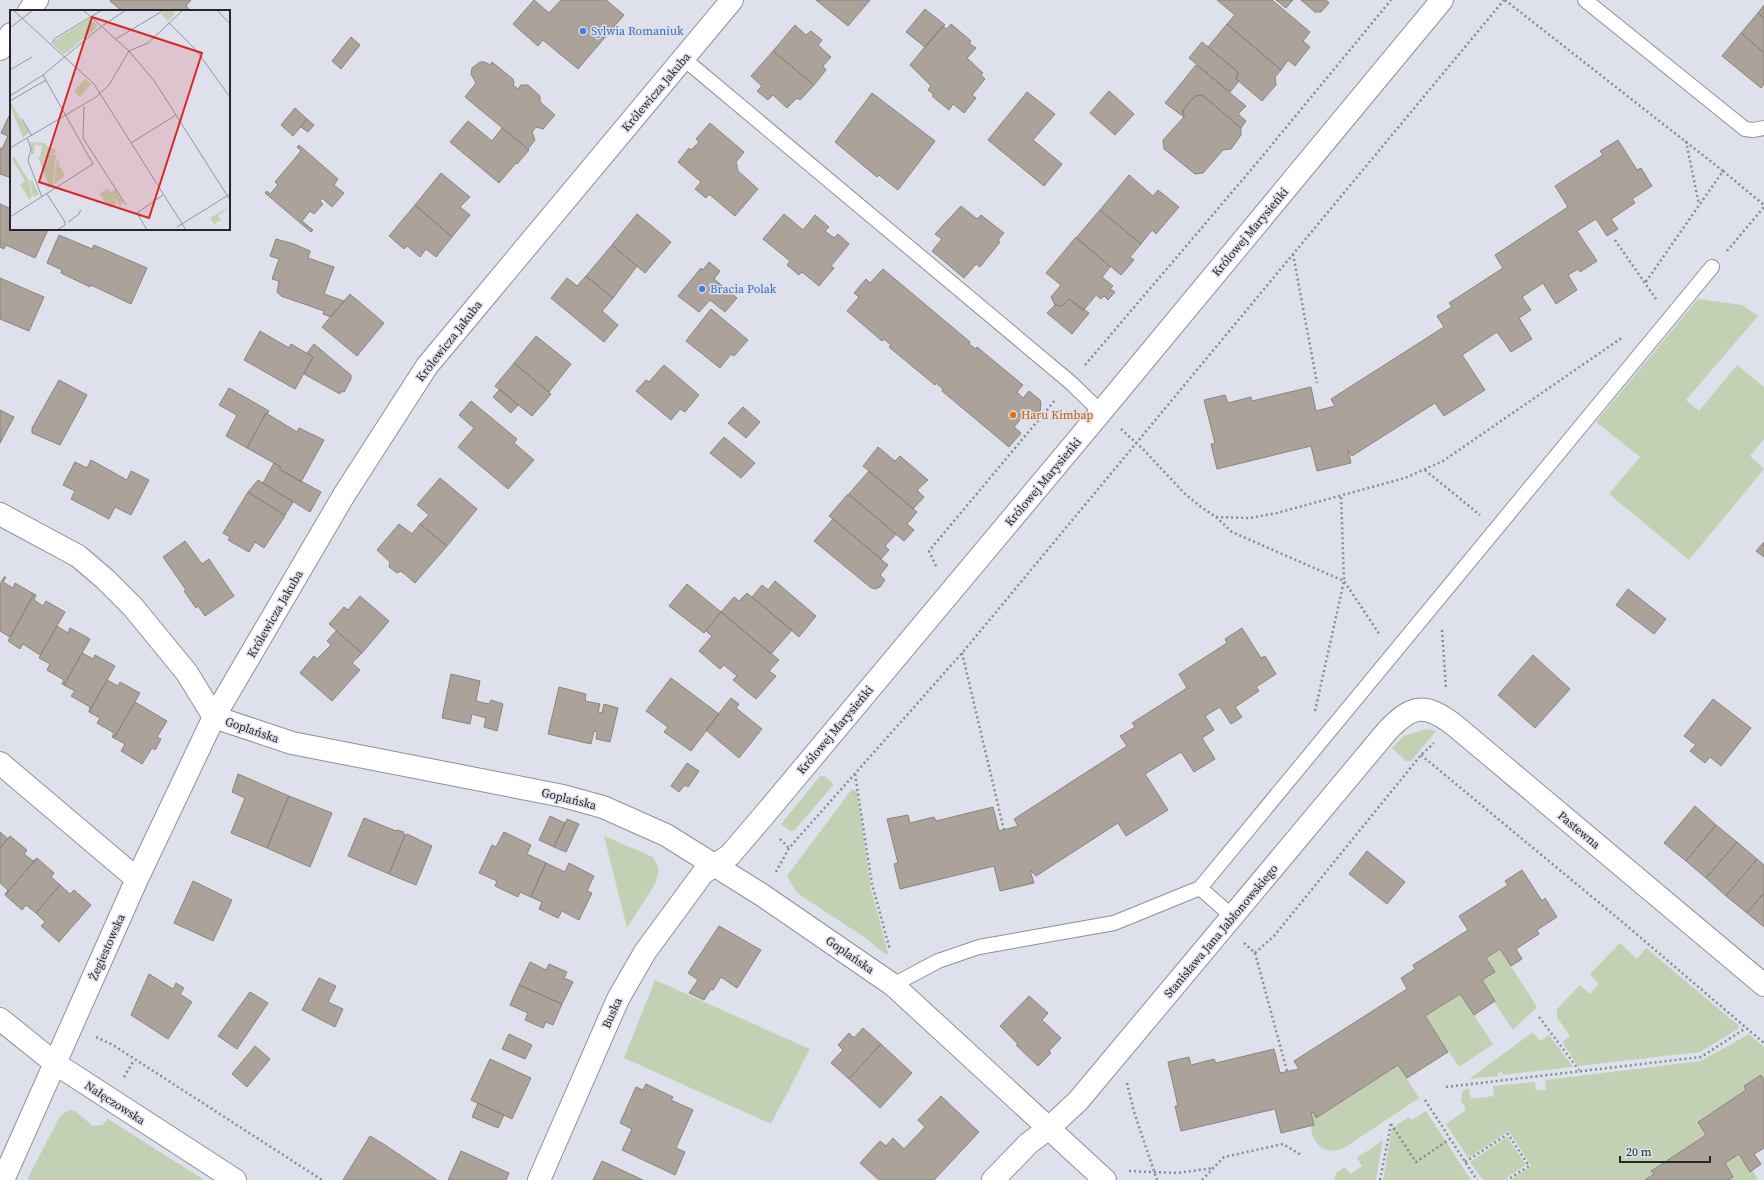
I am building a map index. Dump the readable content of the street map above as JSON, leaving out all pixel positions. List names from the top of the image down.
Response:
{
  "streets": {
    "street": [
      "Królewicza Jakuba",
      "Królowej Marysieńki",
      "Goplańska",
      "Pastewna",
      "Stanisława Jana Jabłonowskiego",
      "Żegiestowska",
      "Buska",
      "Nałęczowska"
    ]
  },
  "crossings": [
    ["Królewicza Jakuba", "Goplańska"],
    ["Królewicza Jakuba", "Żegiestowska"],
    ["Królowej Marysieńki", "Goplańska"],
    ["Królowej Marysieńki", "Buska"],
    ["Goplańska", "Stanisława Jana Jabłonowskiego"],
    ["Goplańska", "Żegiestowska"],
    ["Goplańska", "Buska"],
    ["Pastewna", "Stanisława Jana Jabłonowskiego"],
    ["Żegiestowska", "Nałęczowska"]
  ],
  "places": ["Sylwia Romaniuk", "Bracia Polak", "Haru Kimbap"],
  "scale_bar": "20 m"
}
